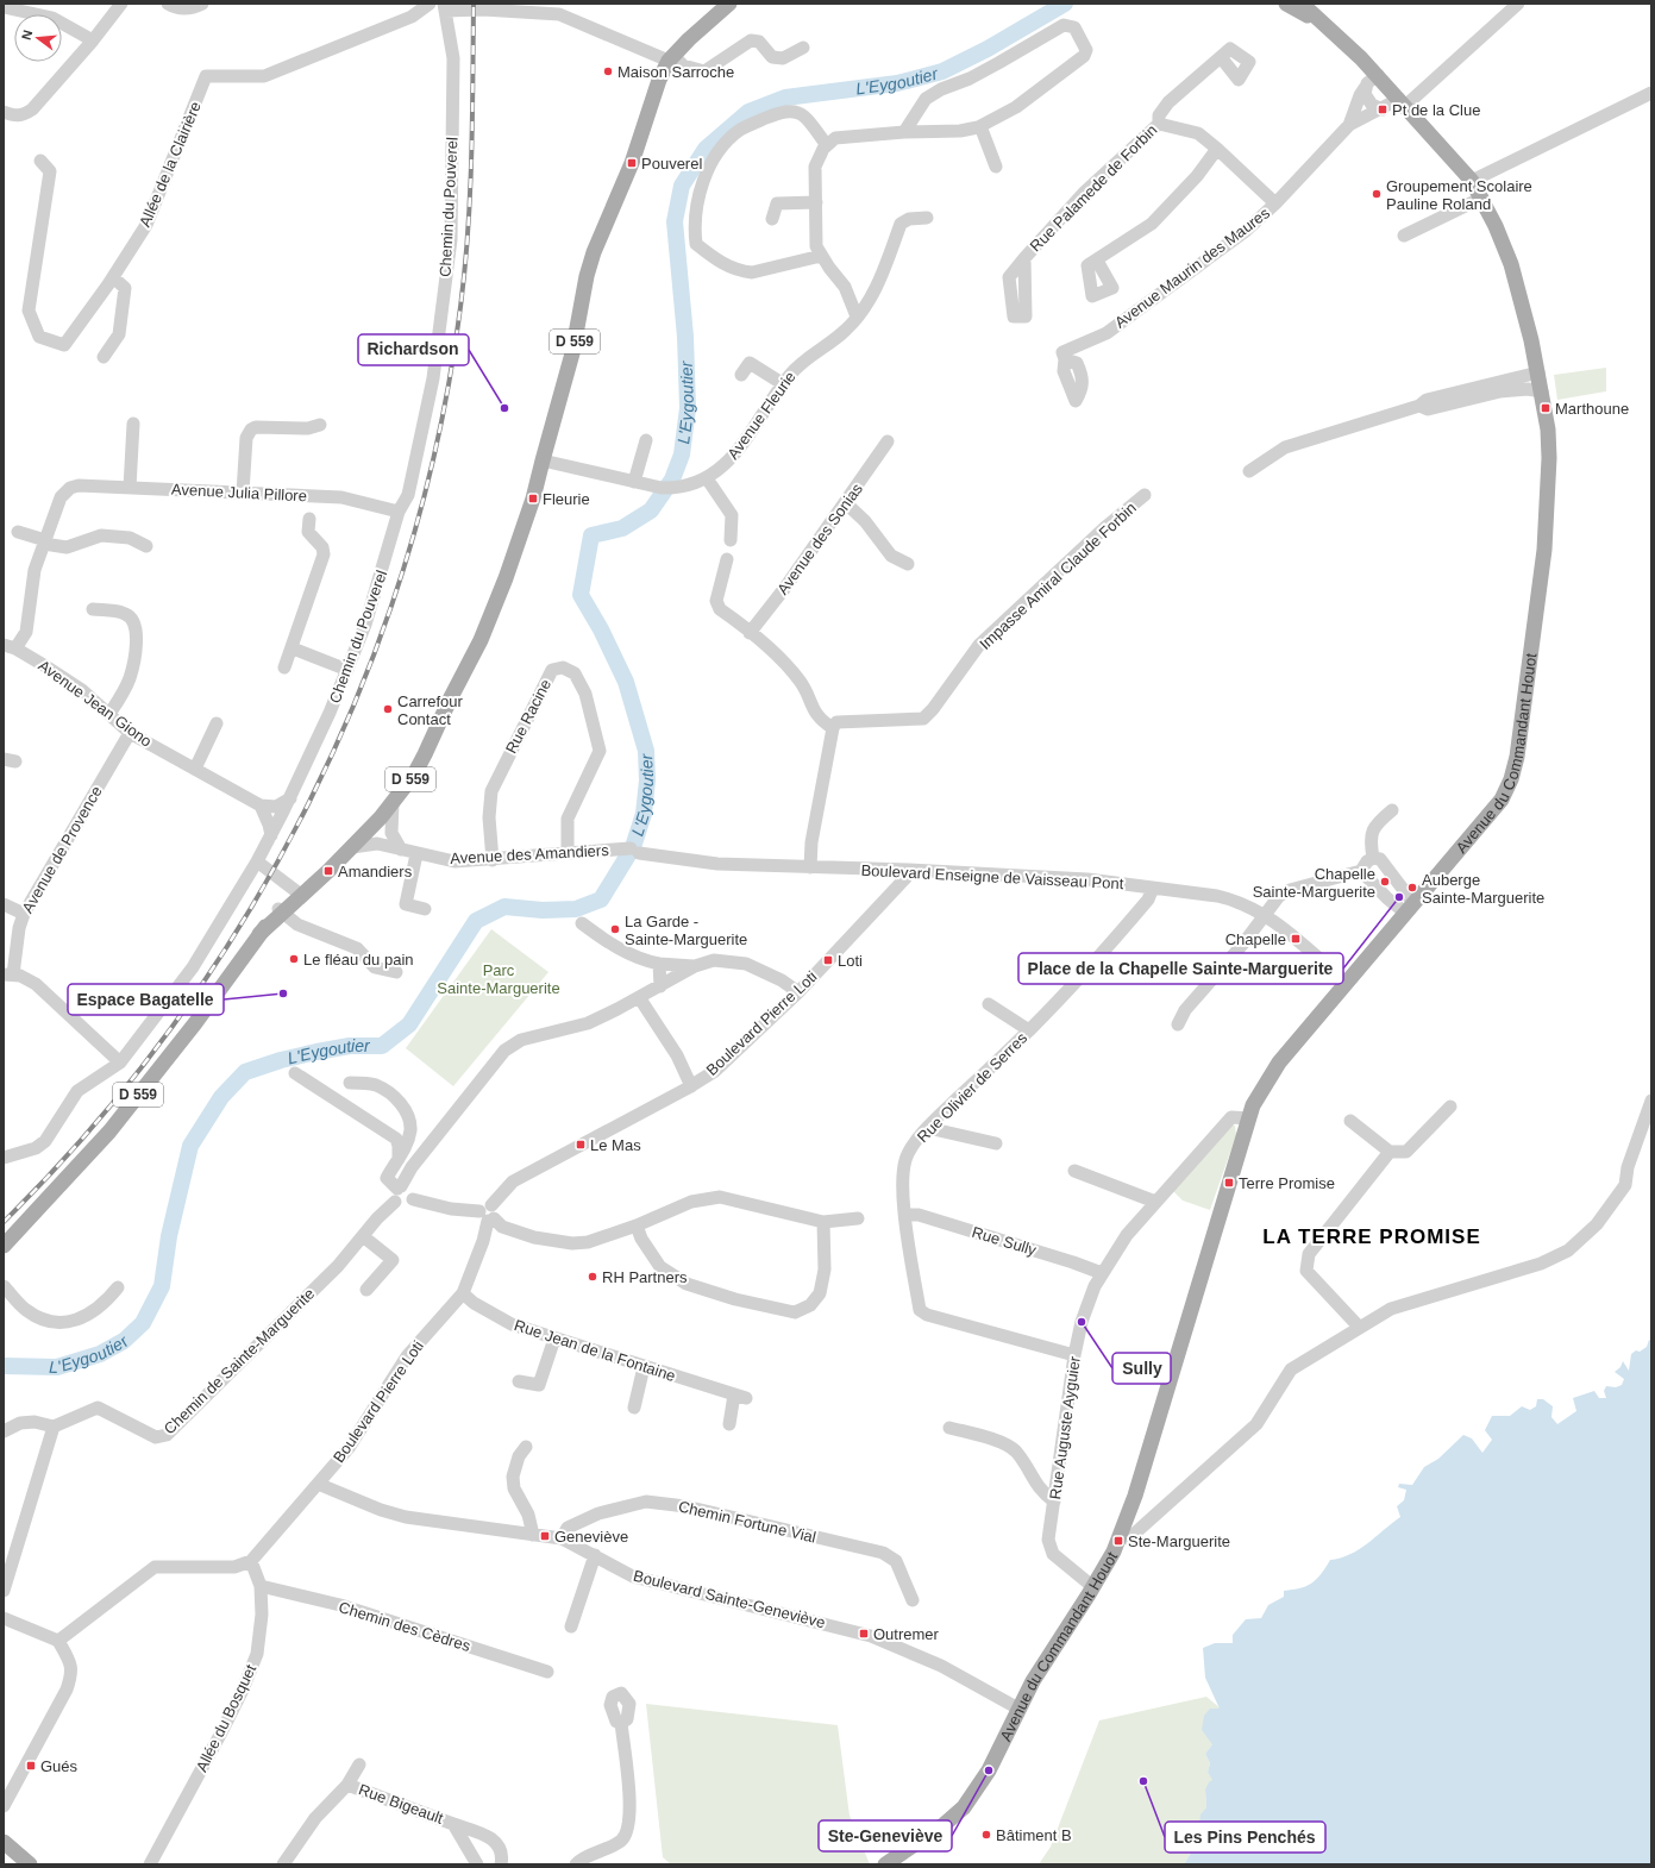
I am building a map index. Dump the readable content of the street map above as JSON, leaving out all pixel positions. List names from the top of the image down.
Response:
{
  "streets": {
    "main road": ["D 559", "Avenue du Commandant Houot"],
    "street": [
      "Allée de la Clairière",
      "Rue Palamede de Forbin",
      "Chemin du Pouverel",
      "Avenue Maurin des Maures",
      "Avenue Fleurie",
      "Avenue Julia Pillore",
      "Avenue des Sonias",
      "Impasse Amiral Claude Forbin",
      "Avenue Jean Giono",
      "Rue Racine",
      "Avenue de Provence",
      "Avenue des Amandiers",
      "Boulevard Enseigne de Vaisseau Pont",
      "Boulevard Pierre Loti",
      "Rue Olivier de Serres",
      "Rue Sully",
      "Rue Jean de la Fontaine",
      "Chemin de Sainte-Marguerite",
      "Rue Auguste Ayguier",
      "Chemin Fortune Vial",
      "Boulevard Sainte-Geneviève",
      "Chemin des Cèdres",
      "Allée du Bosquet",
      "Rue Bigeault"
    ]
  },
  "crossings": [
    ["Chemin du Pouverel", "Avenue Julia Pillore"],
    ["Avenue Maurin des Maures", "Avenue du Commandant Houot"],
    ["D 559", "Avenue Fleurie"],
    ["D 559", "Avenue des Amandiers"],
    ["Avenue Jean Giono", "Avenue de Provence"],
    ["Rue Racine", "Avenue des Amandiers"],
    ["Avenue du Commandant Houot", "Boulevard Enseigne de Vaisseau Pont"],
    ["Avenue du Commandant Houot", "Rue Auguste Ayguier"],
    ["Avenue du Commandant Houot", "Boulevard Sainte-Geneviève"],
    ["Avenue des Amandiers", "Boulevard Enseigne de Vaisseau Pont"],
    ["Boulevard Enseigne de Vaisseau Pont", "Boulevard Pierre Loti"],
    ["Boulevard Enseigne de Vaisseau Pont", "Rue Olivier de Serres"],
    ["Boulevard Pierre Loti", "Rue Jean de la Fontaine"],
    ["Boulevard Pierre Loti", "Boulevard Sainte-Geneviève"],
    ["Rue Olivier de Serres", "Rue Sully"],
    ["Rue Olivier de Serres", "Rue Auguste Ayguier"],
    ["Rue Sully", "Rue Auguste Ayguier"],
    ["Chemin Fortune Vial", "Boulevard Sainte-Geneviève"],
    ["Chemin des Cèdres", "Allée du Bosquet"]
  ],
  "districts": ["LA TERRE PROMISE"],
  "water": ["L'Eygoutier"],
  "parks": ["Parc Sainte-Marguerite"],
  "places": {
    "other": [
      "Maison Sarroche",
      "Groupement Scolaire Pauline Roland",
      "Richardson",
      "Carrefour Contact",
      "Chapelle Sainte-Marguerite",
      "Auberge Sainte-Marguerite",
      "Place de la Chapelle Sainte-Marguerite",
      "La Garde - Sainte-Marguerite",
      "Le fléau du pain",
      "Espace Bagatelle",
      "RH Partners",
      "Sully",
      "Ste-Geneviève",
      "Les Pins Penchés",
      "Bâtiment B"
    ],
    "transit": [
      "Pt de la Clue",
      "Pouverel",
      "Marthoune",
      "Fleurie",
      "Amandiers",
      "Chapelle",
      "Loti",
      "Le Mas",
      "Terre Promise",
      "Geneviève",
      "Ste-Marguerite",
      "Outremer",
      "Gués"
    ]
  },
  "north": "left"
}
